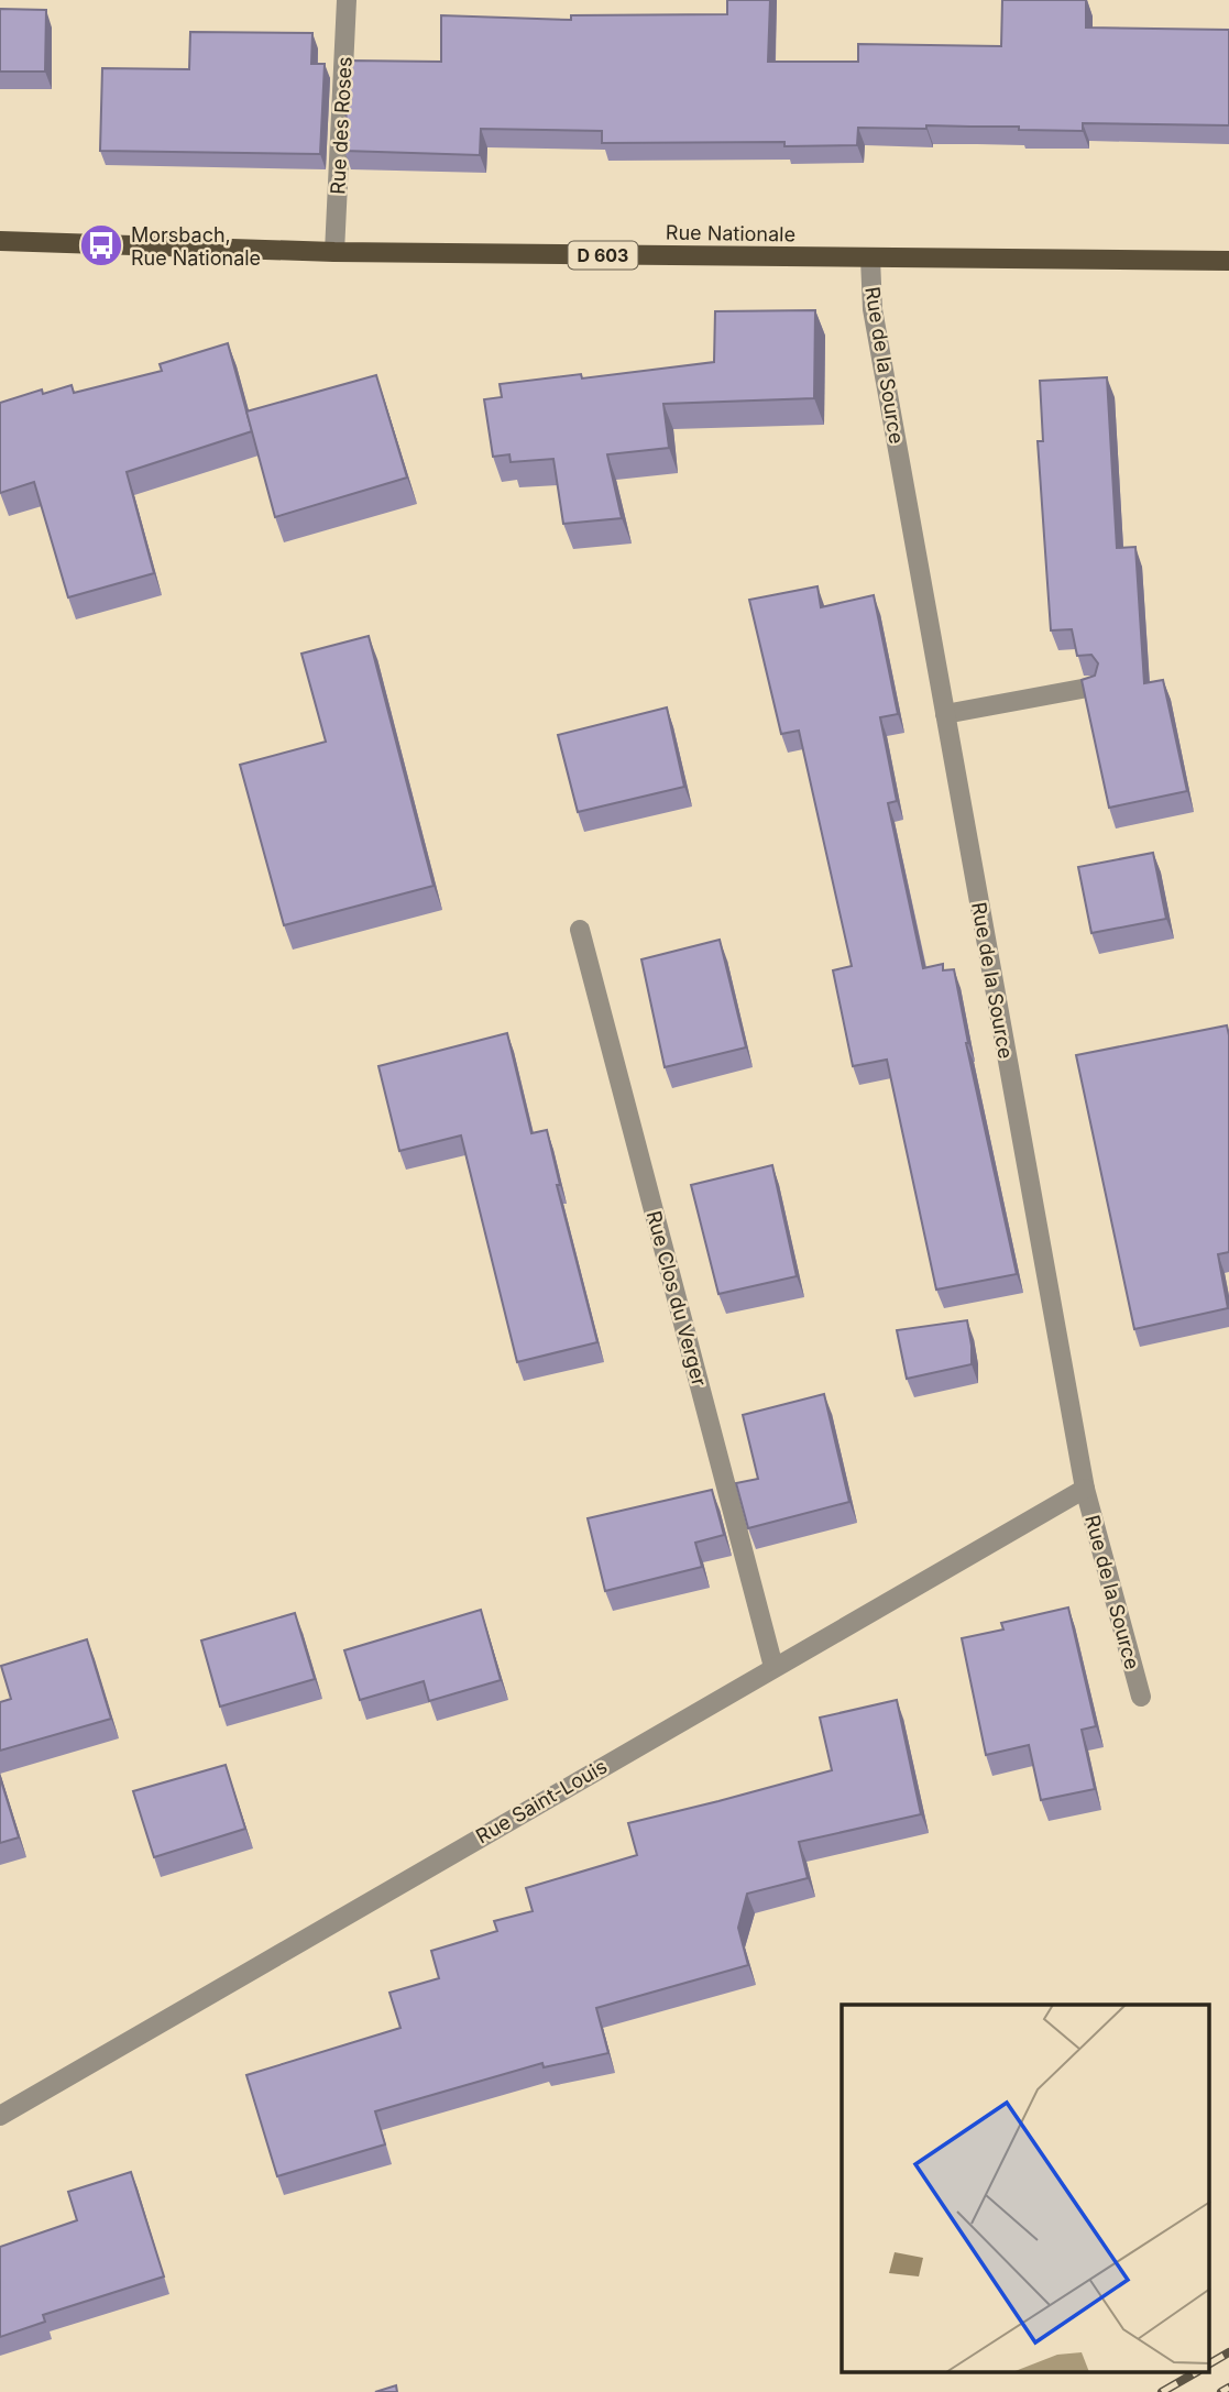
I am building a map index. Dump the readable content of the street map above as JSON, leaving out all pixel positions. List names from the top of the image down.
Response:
{
  "streets": {
    "main road": ["Rue Nationale", "D 603"],
    "street": [
      "Rue des Roses",
      "Rue de la Source",
      "Rue Clos du Verger",
      "Rue Saint-Louis"
    ]
  },
  "crossings": [
    ["Rue des Roses", "Rue Nationale"],
    ["Rue Nationale", "Rue de la Source"],
    ["Rue de la Source", "Rue Saint-Louis"],
    ["Rue Clos du Verger", "Rue Saint-Louis"]
  ],
  "places": {
    "bus stop": ["Morsbach, Rue Nationale"]
  }
}
